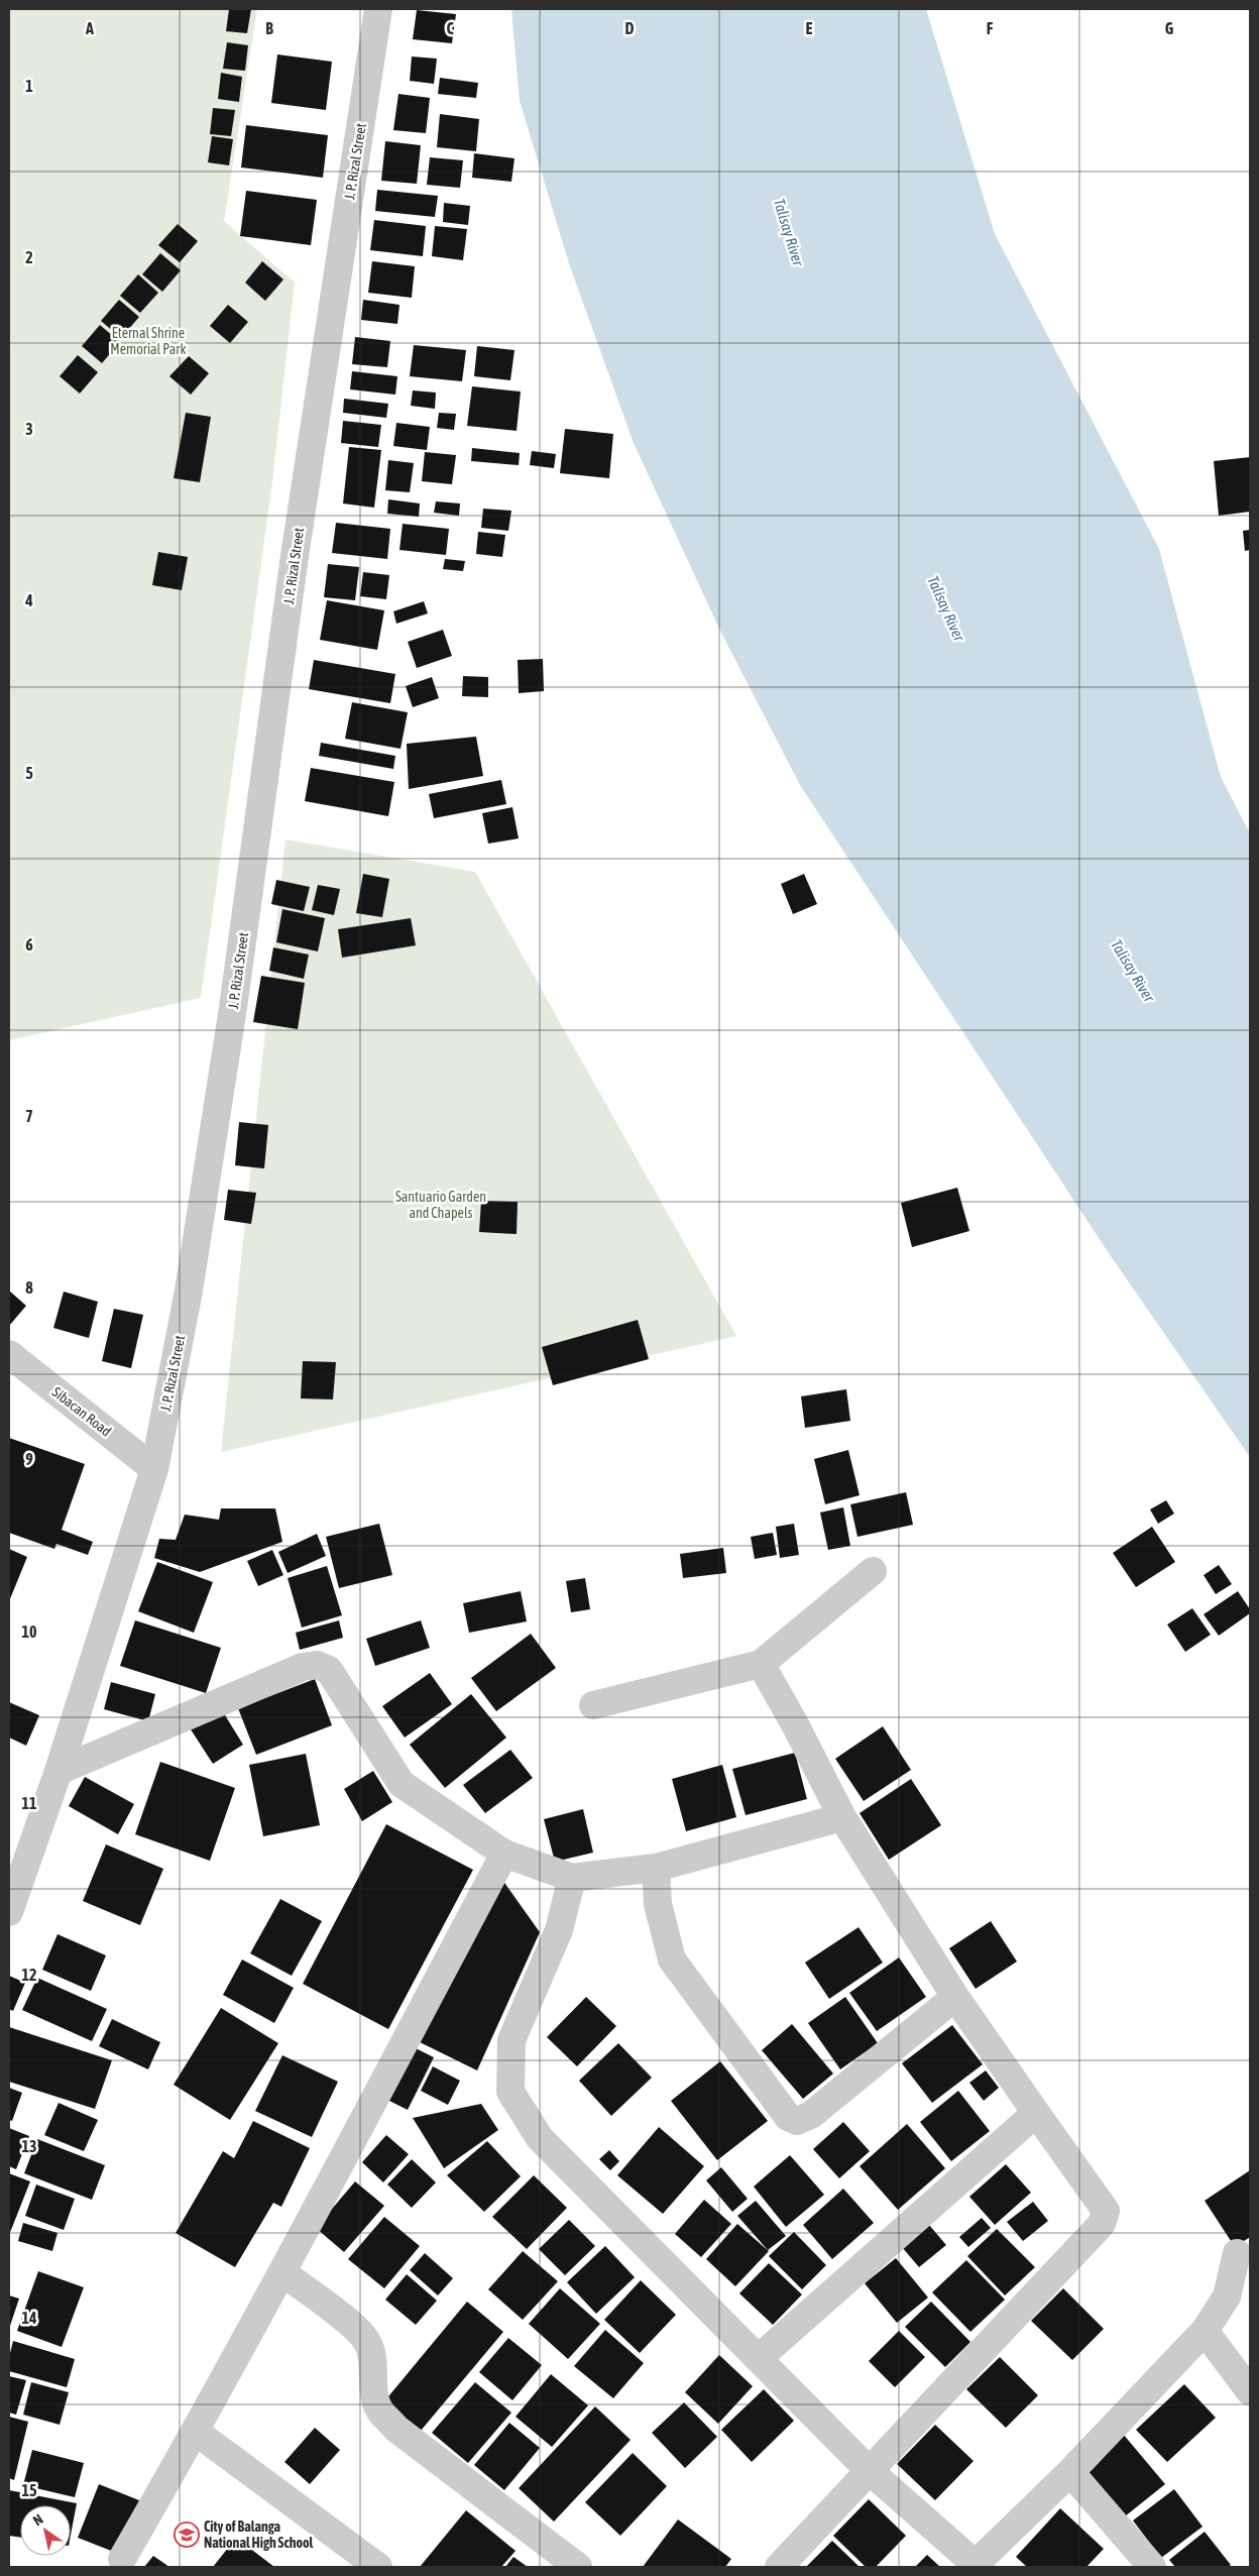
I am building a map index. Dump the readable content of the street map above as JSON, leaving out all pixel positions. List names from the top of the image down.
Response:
{
  "streets": {
    "street": ["J. P. Rizal Street", "Sibacan Road"]
  },
  "crossings": [
    ["J. P. Rizal Street", "Sibacan Road"]
  ],
  "water": ["Talisay River"],
  "parks": ["Eternal Shrine Memorial Park", "Santuario Garden and Chapels"],
  "places": {
    "school or university": ["City of Balanga National High School"]
  },
  "north": "top left",
  "grid": {
    "columns": [
      "A",
      "B",
      "C",
      "D",
      "E",
      "F",
      "G"
    ],
    "rows": [
      "1",
      "2",
      "3",
      "4",
      "5",
      "6",
      "7",
      "8",
      "9",
      "10",
      "11",
      "12",
      "13",
      "14",
      "15"
    ]
  }
}
